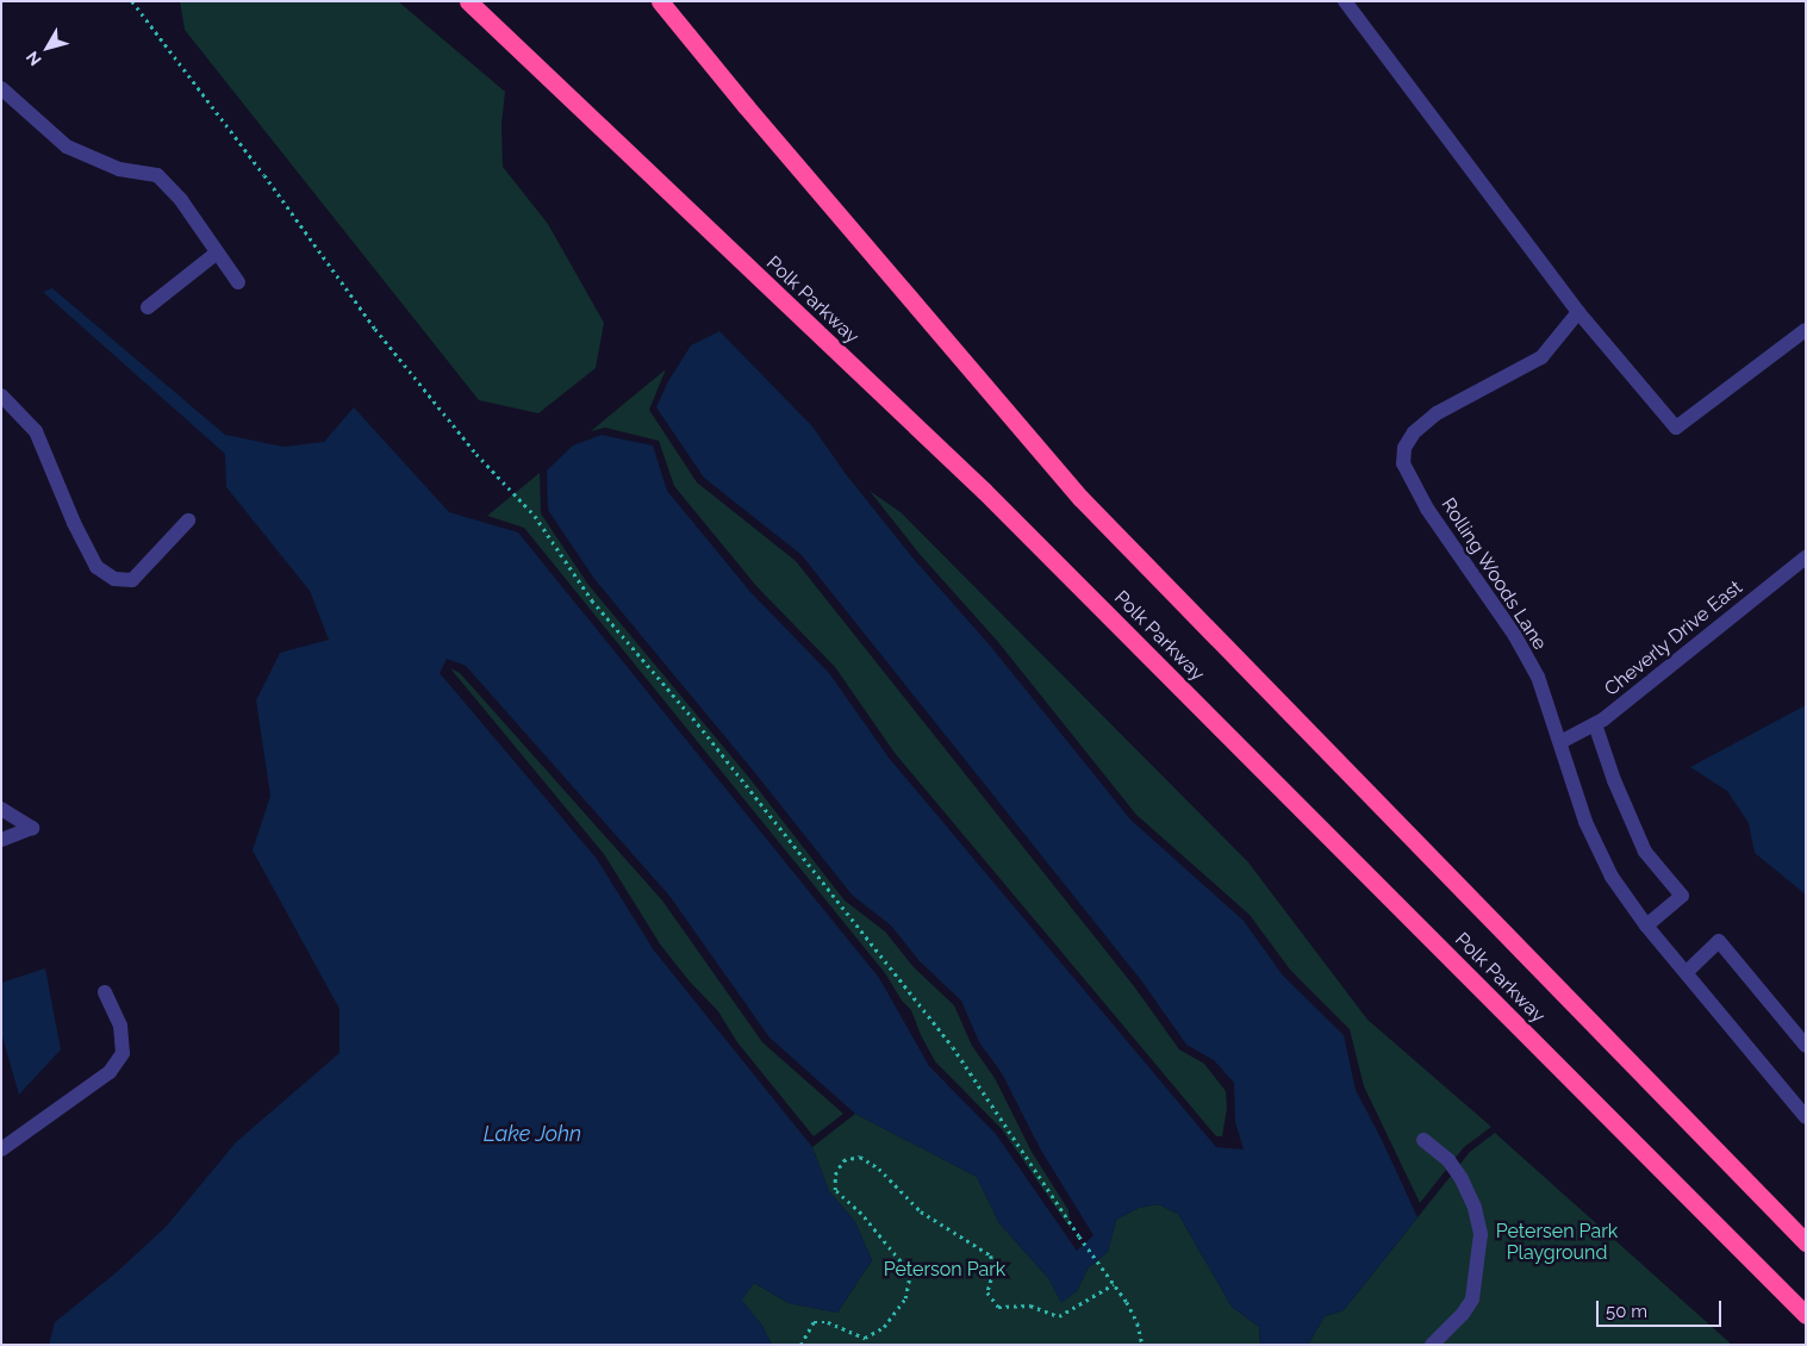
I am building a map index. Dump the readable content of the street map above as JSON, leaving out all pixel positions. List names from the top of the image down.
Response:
{
  "streets": {
    "highway": ["Polk Parkway"],
    "street": ["Rolling Woods Lane", "Cheverly Drive East"]
  },
  "crossings": [
    ["Rolling Woods Lane", "Cheverly Drive East"]
  ],
  "water": ["Lake John"],
  "parks": ["Petersen Park Playground", "Peterson Park"],
  "scale_bar": "50 m",
  "north": "bottom left"
}
